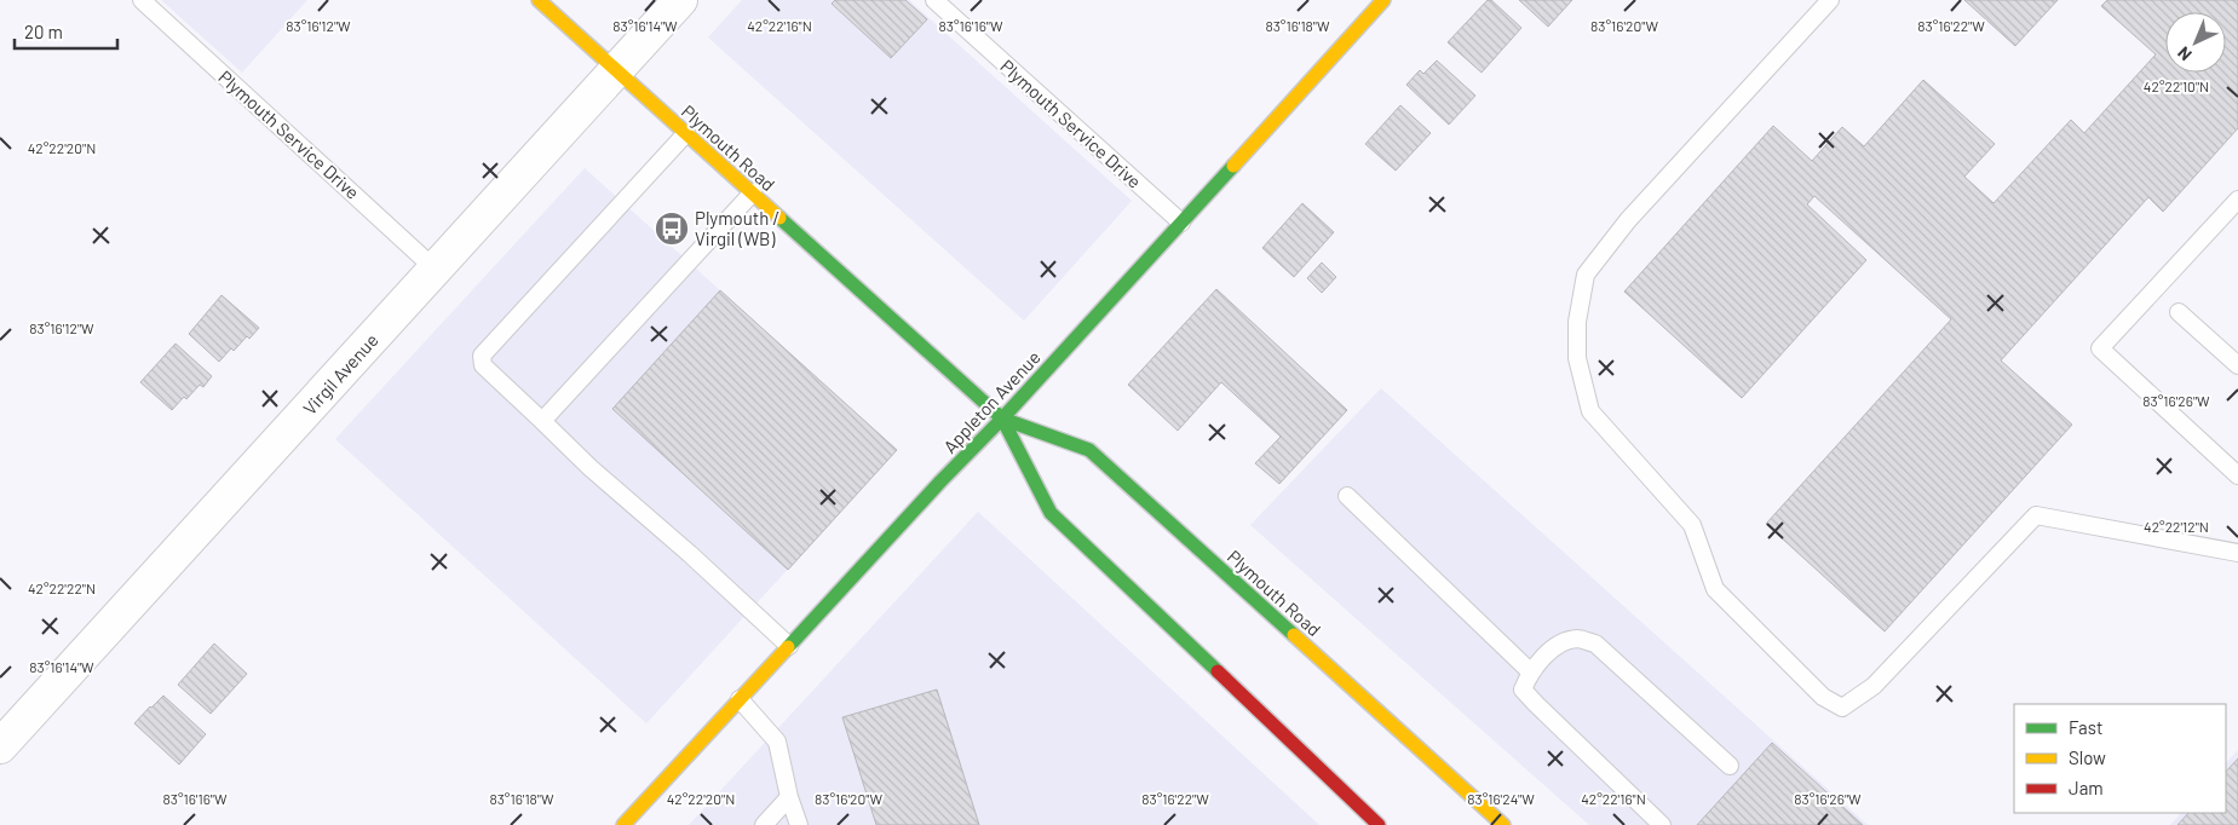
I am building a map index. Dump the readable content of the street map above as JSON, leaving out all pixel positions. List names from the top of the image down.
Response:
{
  "streets": {
    "main road": ["Plymouth Road", "Appleton Avenue"],
    "street": ["Virgil Avenue"],
    "lane": ["Plymouth Service Drive"]
  },
  "crossings": [
    ["Plymouth Service Drive", "Virgil Avenue"],
    ["Plymouth Service Drive", "Appleton Avenue"],
    ["Plymouth Road", "Virgil Avenue"],
    ["Plymouth Road", "Appleton Avenue"]
  ],
  "places": {
    "bus stop": ["Plymouth / Virgil (WB)"]
  },
  "legend": ["Fast", "Slow", "Jam"],
  "scale_bar": "20 m",
  "north": "bottom left",
  "coordinates": [
    "42°22'16\"N",
    "83°16'12\"W",
    "83°16'14\"W",
    "83°16'16\"W",
    "83°16'18\"W",
    "83°16'20\"W",
    "83°16'22\"W",
    "42°22'10\"N",
    "42°22'20\"N",
    "83°16'26\"W",
    "42°22'12\"N",
    "42°22'22\"N",
    "83°16'24\"W"
  ]
}
